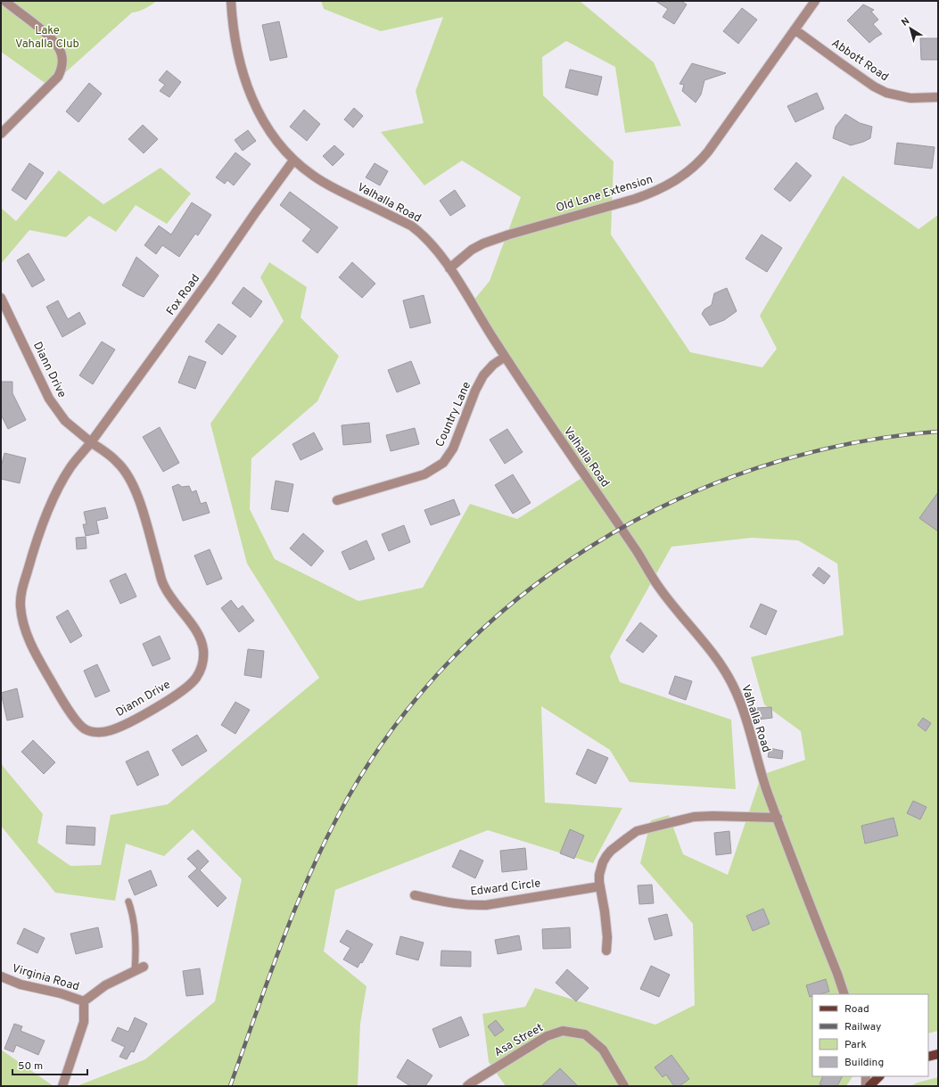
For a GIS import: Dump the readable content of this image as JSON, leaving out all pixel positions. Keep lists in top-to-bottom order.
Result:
{
  "streets": {
    "street": [
      "Abbott Road",
      "Old Lane Extension",
      "Valhalla Road",
      "Fox Road",
      "Diann Drive",
      "Country Lane",
      "Edward Circle",
      "Virginia Road",
      "Asa Street"
    ]
  },
  "crossings": [
    ["Abbott Road", "Old Lane Extension"],
    ["Old Lane Extension", "Valhalla Road"],
    ["Valhalla Road", "Fox Road"],
    ["Valhalla Road", "Country Lane"],
    ["Fox Road", "Diann Drive"]
  ],
  "parks": ["Lake Vahalla Club"],
  "legend": [
    "Road",
    "Railway",
    "Park",
    "Building"
  ],
  "scale_bar": "50 m",
  "north": "top left"
}
